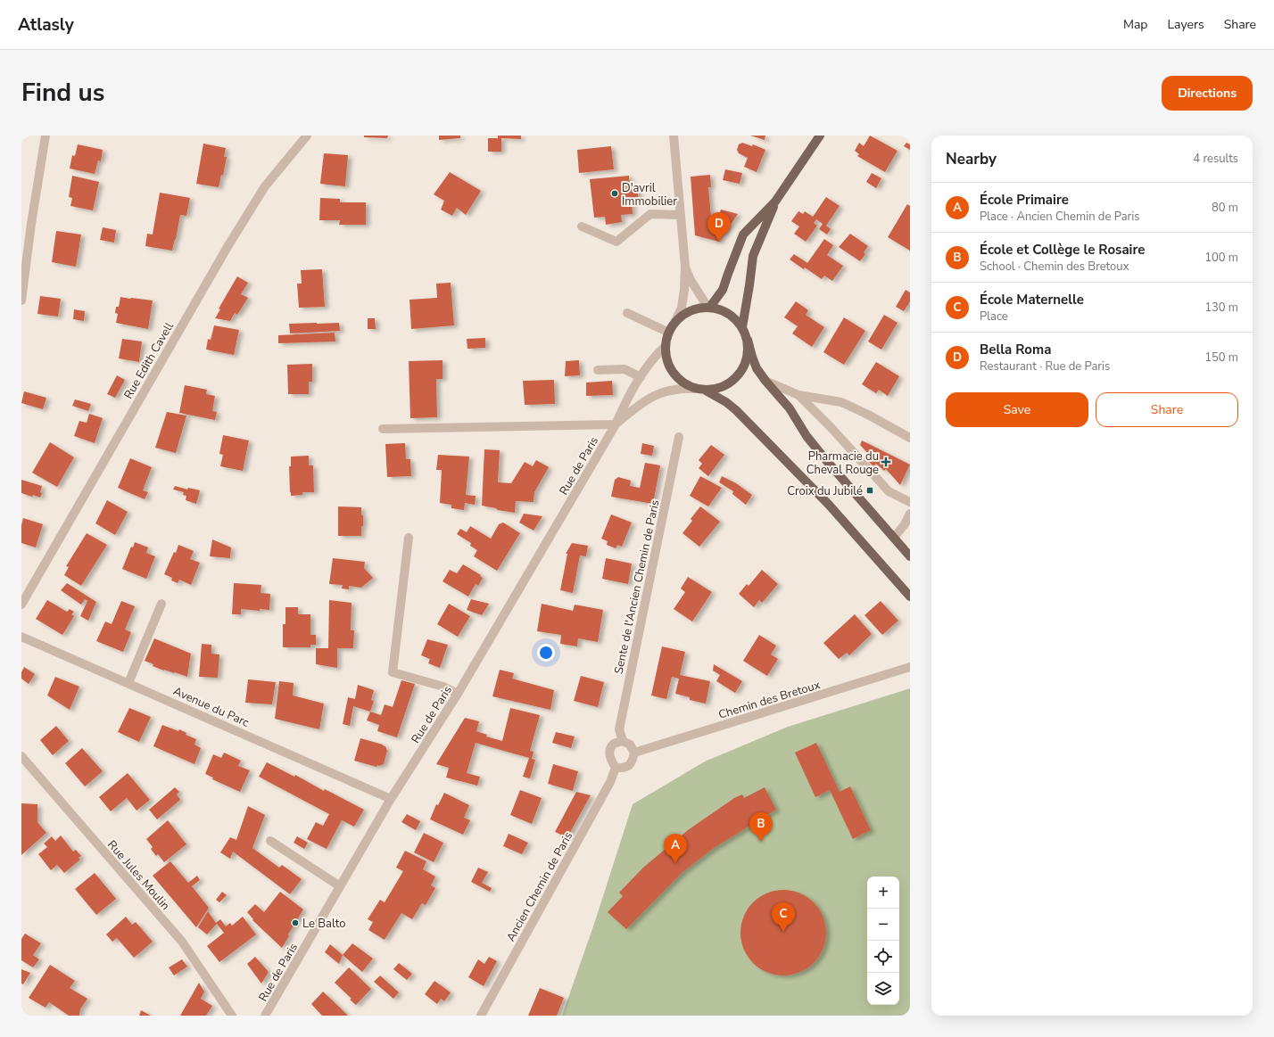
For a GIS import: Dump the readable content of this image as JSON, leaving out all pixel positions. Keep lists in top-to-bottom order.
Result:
{
  "streets": {
    "street": [
      "Rue Edith Cavell",
      "Rue de Paris",
      "Sente de l'Ancien Chemin de Paris",
      "Chemin des Bretoux",
      "Avenue du Parc",
      "Rue Jules Moulin",
      "Ancien Chemin de Paris"
    ]
  },
  "crossings": [
    ["Rue de Paris", "Avenue du Parc"],
    ["Sente de l'Ancien Chemin de Paris", "Chemin des Bretoux"],
    ["Sente de l'Ancien Chemin de Paris", "Ancien Chemin de Paris"],
    ["Chemin des Bretoux", "Ancien Chemin de Paris"]
  ],
  "places": {
    "other": ["D'avril Immobilier", "Le Balto"],
    "health": ["Pharmacie du Cheval Rouge"],
    "transit": ["Croix du Jubilé"]
  },
  "page": {
    "header": "Atlasly",
    "nav": ["Map", "Layers", "Share"],
    "title": "Find us",
    "buttons": [
      "Directions",
      ["Save", "Share"]
    ],
    "heading": ["Nearby", "4 results"],
    "list": [
      {
        "mark": "A",
        "name": "École Primaire",
        "note": "Place · Ancien Chemin de Paris",
        "value": "80 m"
      },
      {
        "mark": "B",
        "name": "École et Collège le Rosaire",
        "note": "School · Chemin des Bretoux",
        "value": "100 m"
      },
      {
        "mark": "C",
        "name": "École Maternelle",
        "note": "Place",
        "value": "130 m"
      },
      {
        "mark": "D",
        "name": "Bella Roma",
        "note": "Restaurant · Rue de Paris",
        "value": "150 m"
      }
    ],
    "pins": [
      "D",
      "B",
      "A",
      "C"
    ],
    "map_buttons": ["+", "−"]
  }
}
